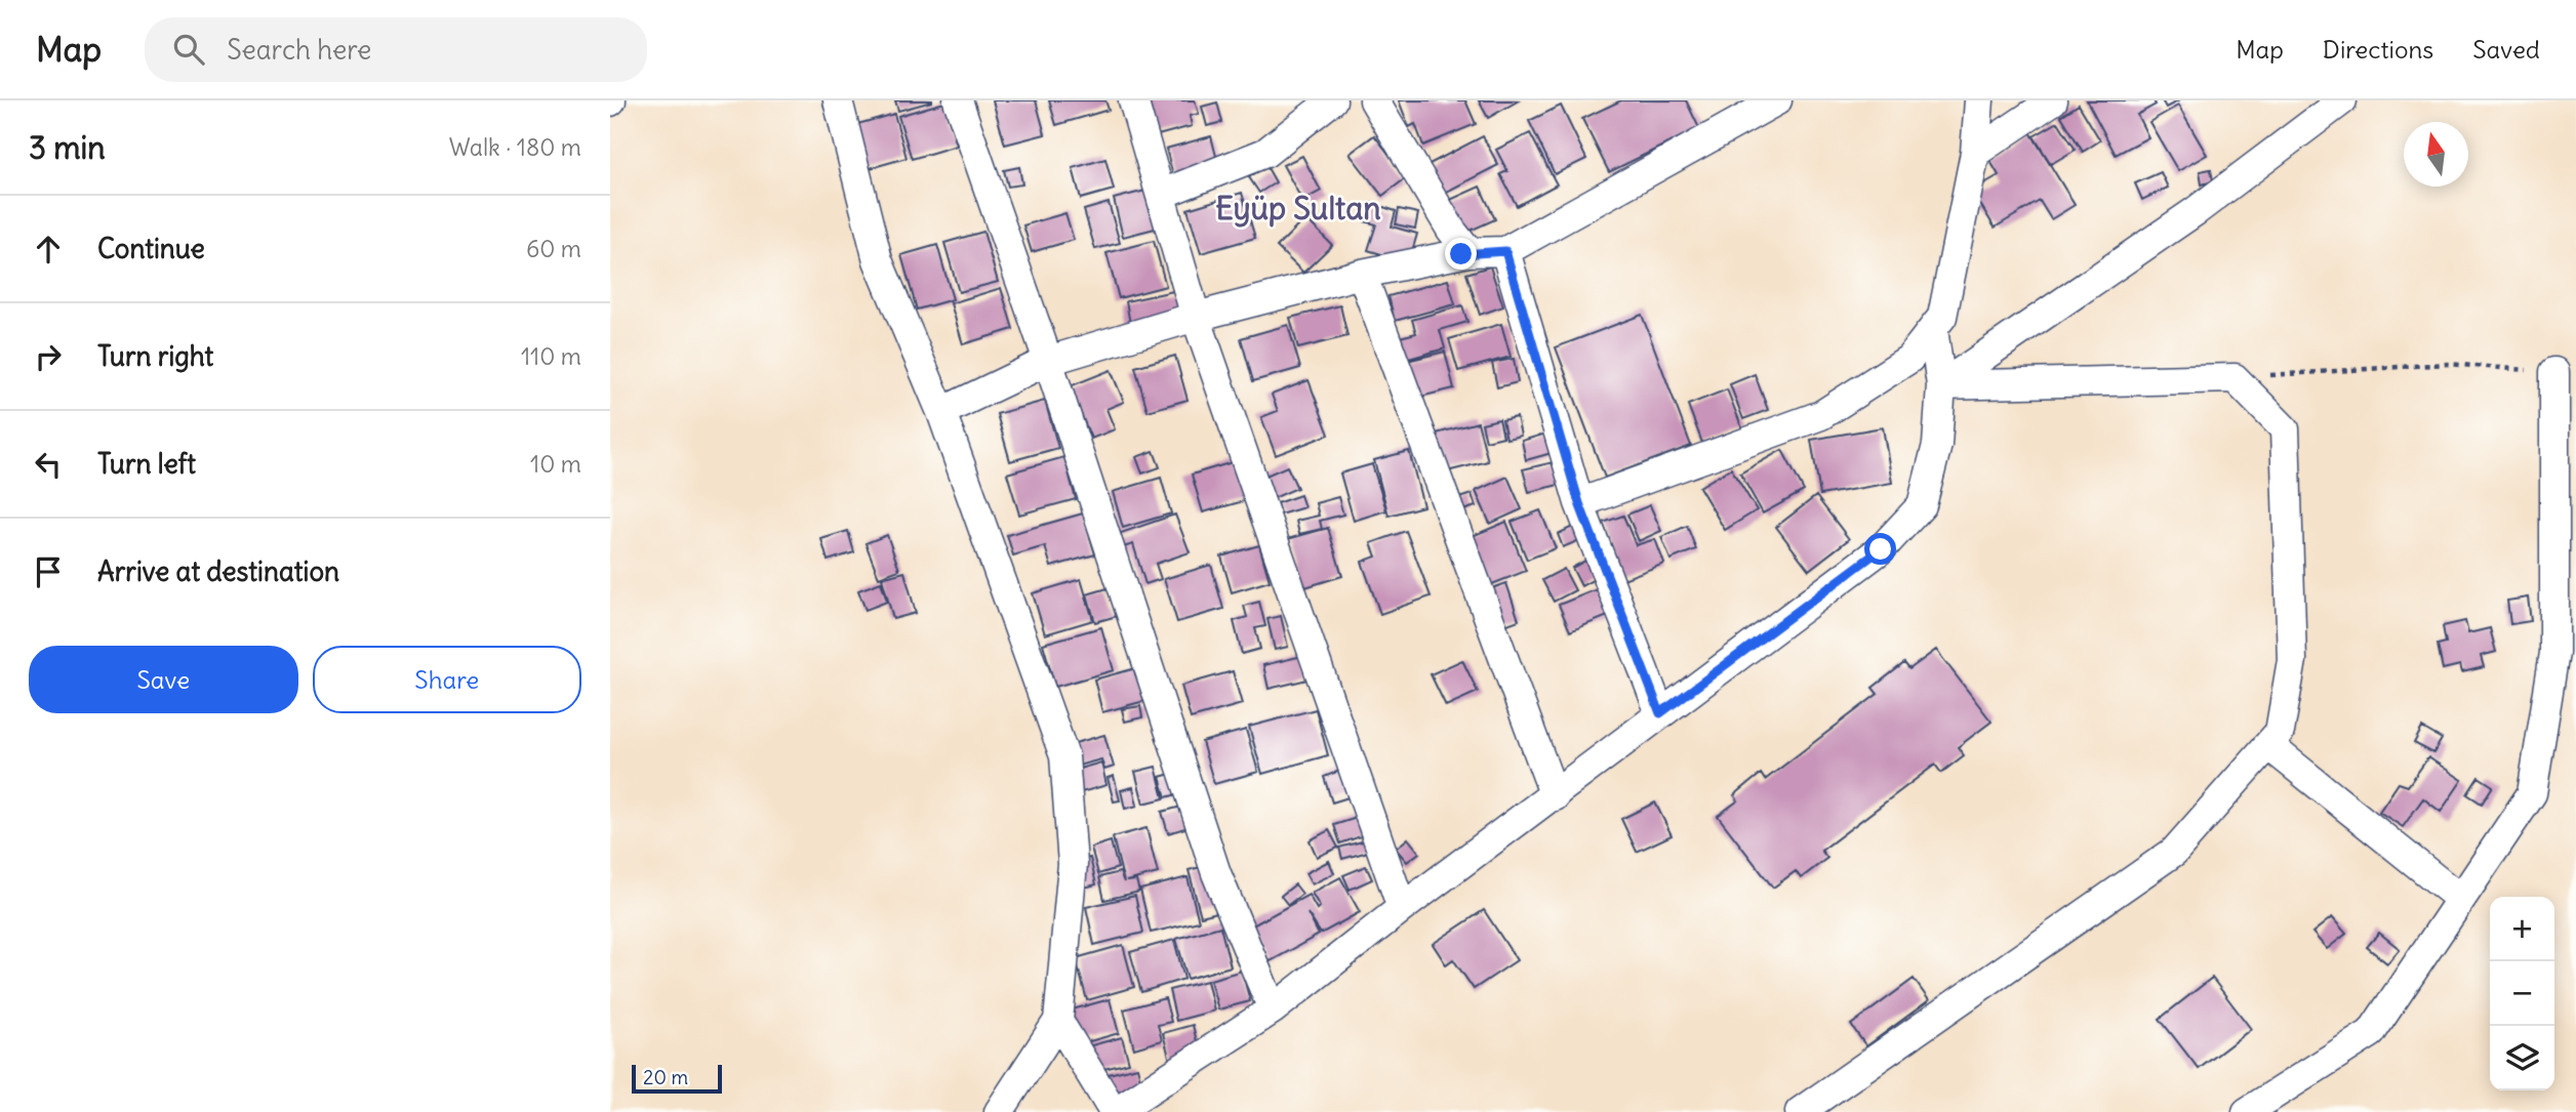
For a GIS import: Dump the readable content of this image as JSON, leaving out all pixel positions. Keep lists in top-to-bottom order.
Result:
{
  "districts": ["Eyüp Sultan"],
  "scale_bar": "20 m",
  "north": "top",
  "page": {
    "header": "Map",
    "search": "Search here",
    "nav": ["Map", "Directions", "Saved"],
    "heading": ["3 min", "Walk · 180 m"],
    "list": [
      ["Continue", "60 m"],
      ["Turn right", "110 m"],
      ["Turn left", "10 m"],
      "Arrive at destination"
    ],
    "buttons": ["Save", "Share"],
    "map_buttons": ["+", "−"],
    "scale": "20 m"
  }
}
